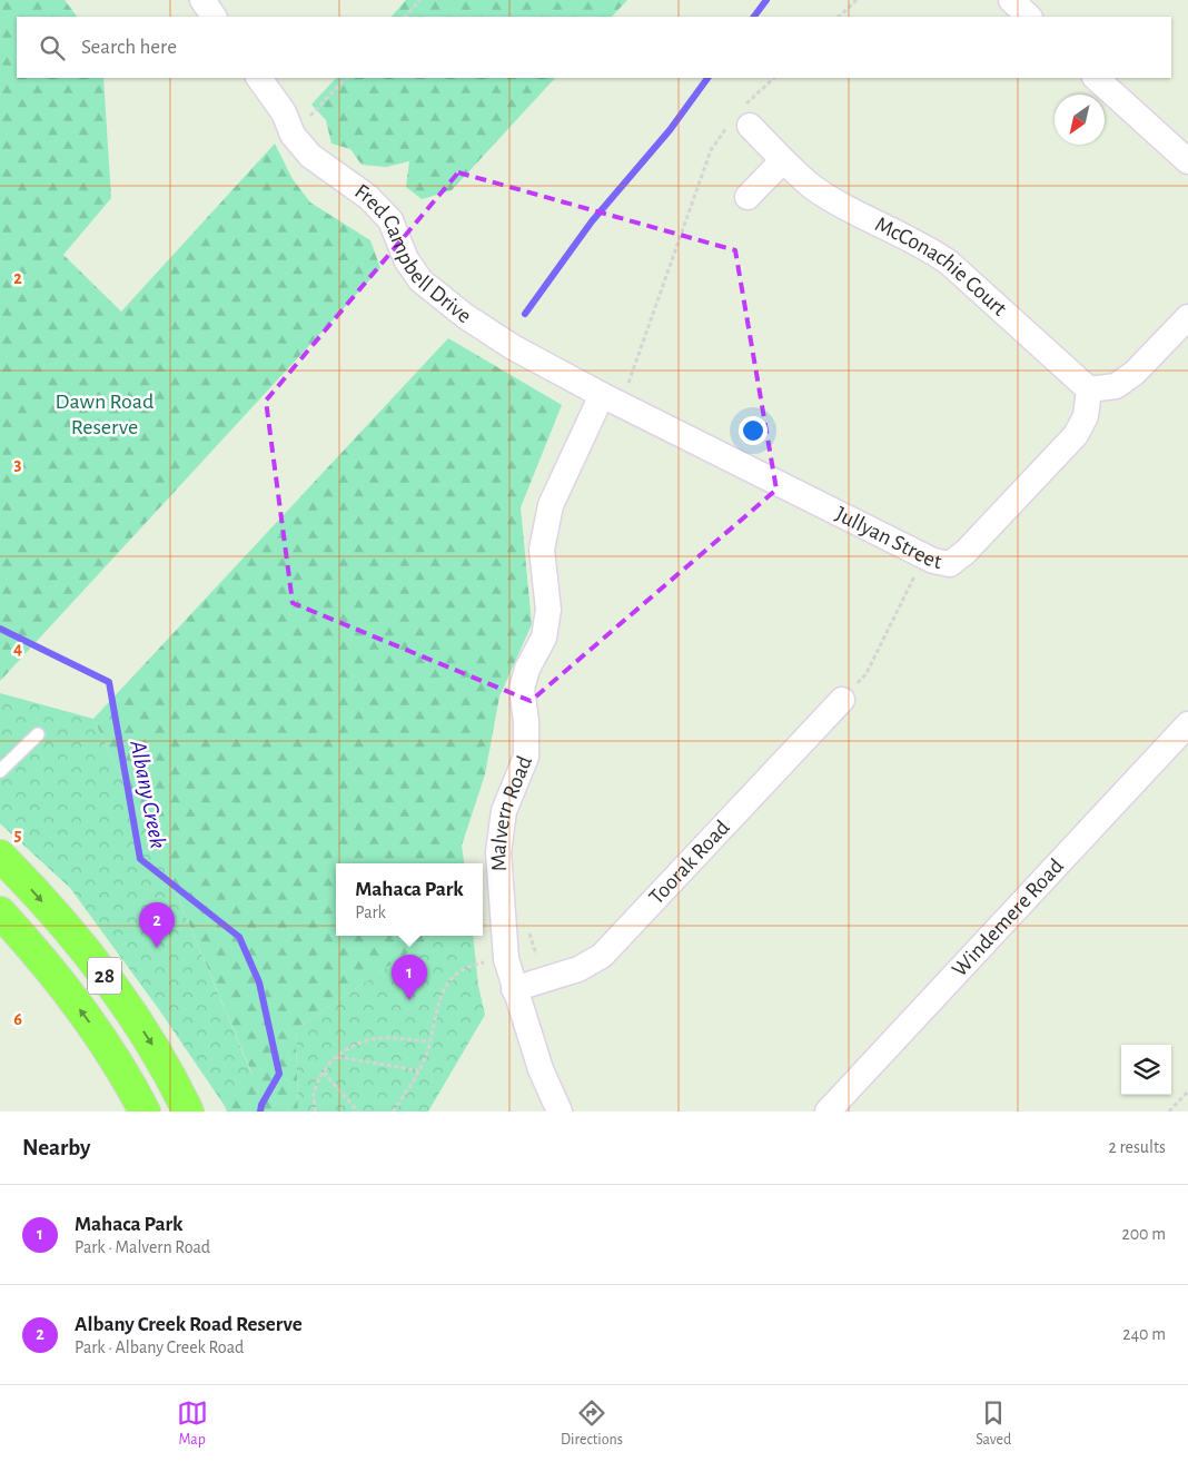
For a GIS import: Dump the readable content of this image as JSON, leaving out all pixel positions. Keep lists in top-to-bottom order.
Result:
{
  "streets": {
    "main road": ["28"],
    "street": [
      "Fred Campbell Drive",
      "McConachie Court",
      "Jullyan Street",
      "Malvern Road",
      "Toorak Road",
      "Windemere Road"
    ]
  },
  "crossings": [
    ["Fred Campbell Drive", "Jullyan Street"],
    ["Fred Campbell Drive", "Malvern Road"],
    ["McConachie Court", "Jullyan Street"],
    ["Jullyan Street", "Malvern Road"],
    ["Malvern Road", "Toorak Road"]
  ],
  "water": ["Albany Creek"],
  "parks": ["Dawn Road Reserve"],
  "north": "bottom left",
  "page": {
    "search": "Search here",
    "popup": ["Mahaca Park", "Park"],
    "pins": ["2", "1"],
    "heading": ["Nearby", "2 results"],
    "list": [
      {
        "mark": "1",
        "name": "Mahaca Park",
        "note": "Park · Malvern Road",
        "value": "200 m"
      },
      {
        "mark": "2",
        "name": "Albany Creek Road Reserve",
        "note": "Park · Albany Creek Road",
        "value": "240 m"
      }
    ],
    "nav": ["Map", "Directions", "Saved"]
  },
  "grid": {
    "rows": [
      "2",
      "3",
      "4",
      "5",
      "6"
    ]
  }
}
